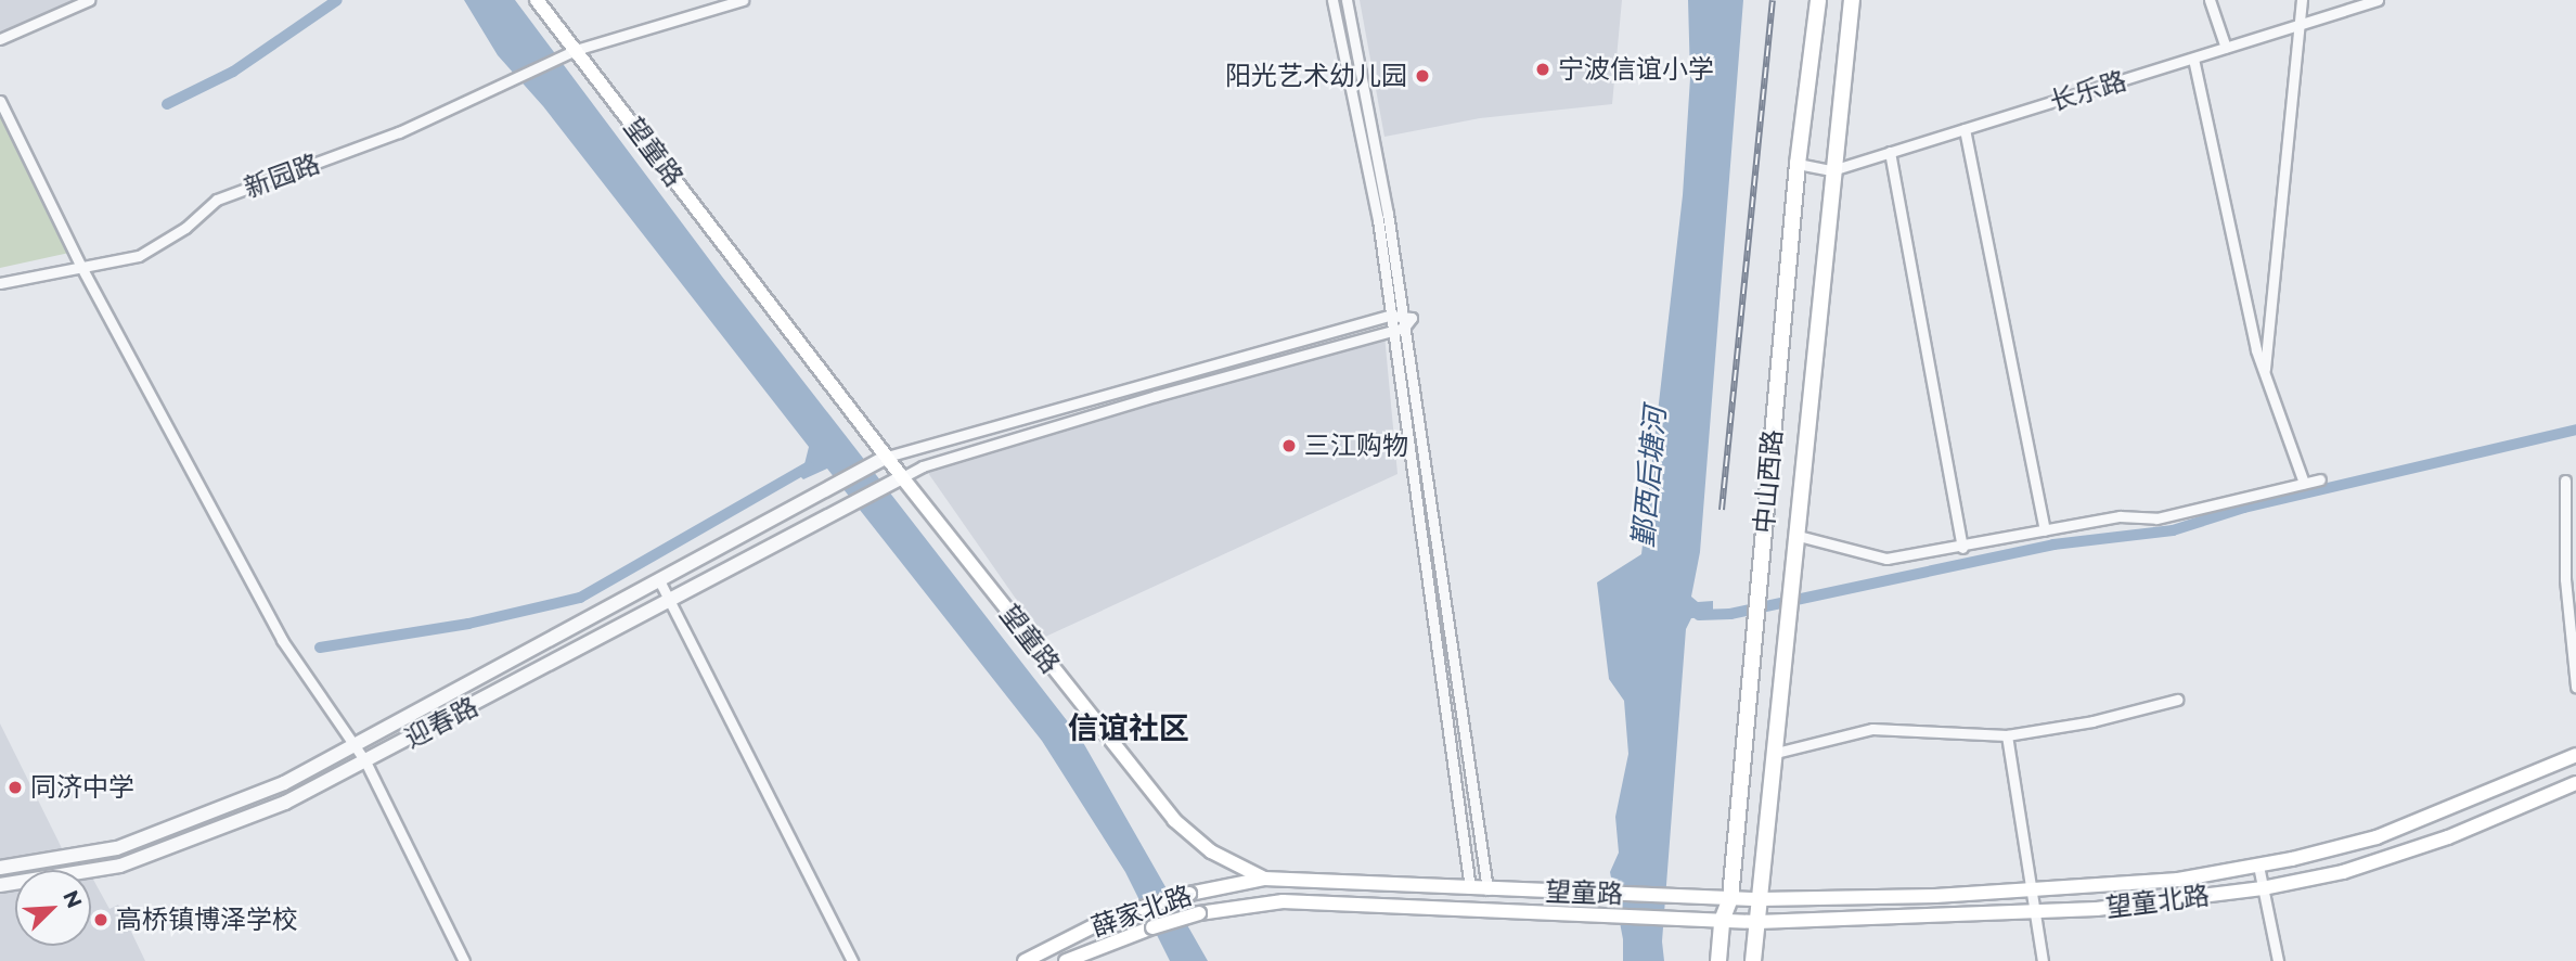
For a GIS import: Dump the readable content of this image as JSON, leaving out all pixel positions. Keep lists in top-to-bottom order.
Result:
{
  "streets": {
    "main road": [
      "望童路",
      "中山西路",
      "望童北路",
      "薛家北路"
    ],
    "street": ["长乐路", "新园路", "迎春路"]
  },
  "crossings": [
    ["长乐路", "中山西路"],
    ["望童路", "新园路"],
    ["望童路", "中山西路"],
    ["望童路", "迎春路"],
    ["望童路", "望童北路"],
    ["望童路", "薛家北路"],
    ["中山西路", "望童北路"]
  ],
  "districts": ["信谊社区"],
  "water": ["鄞西后塘河"],
  "places": [
    "宁波信谊小学",
    "阳光艺术幼儿园",
    "三江购物",
    "同济中学",
    "高桥镇博泽学校"
  ],
  "north": "top right"
}
